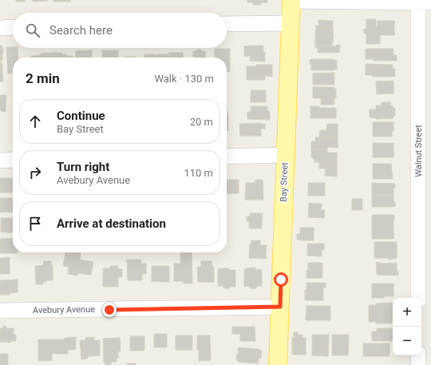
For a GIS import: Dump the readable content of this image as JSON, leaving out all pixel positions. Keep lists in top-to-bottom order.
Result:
{
  "streets": {
    "main road": ["Bay Street"],
    "street": ["Walnut Street", "Avebury Avenue"]
  },
  "crossings": [
    ["Bay Street", "Avebury Avenue"]
  ],
  "page": {
    "search": "Search here",
    "heading": ["2 min", "Walk · 130 m"],
    "list": [
      ["Continue", "Bay Street", "20 m"],
      ["Turn right", "Avebury Avenue", "110 m"],
      "Arrive at destination"
    ],
    "map_buttons": ["+", "−"]
  }
}
